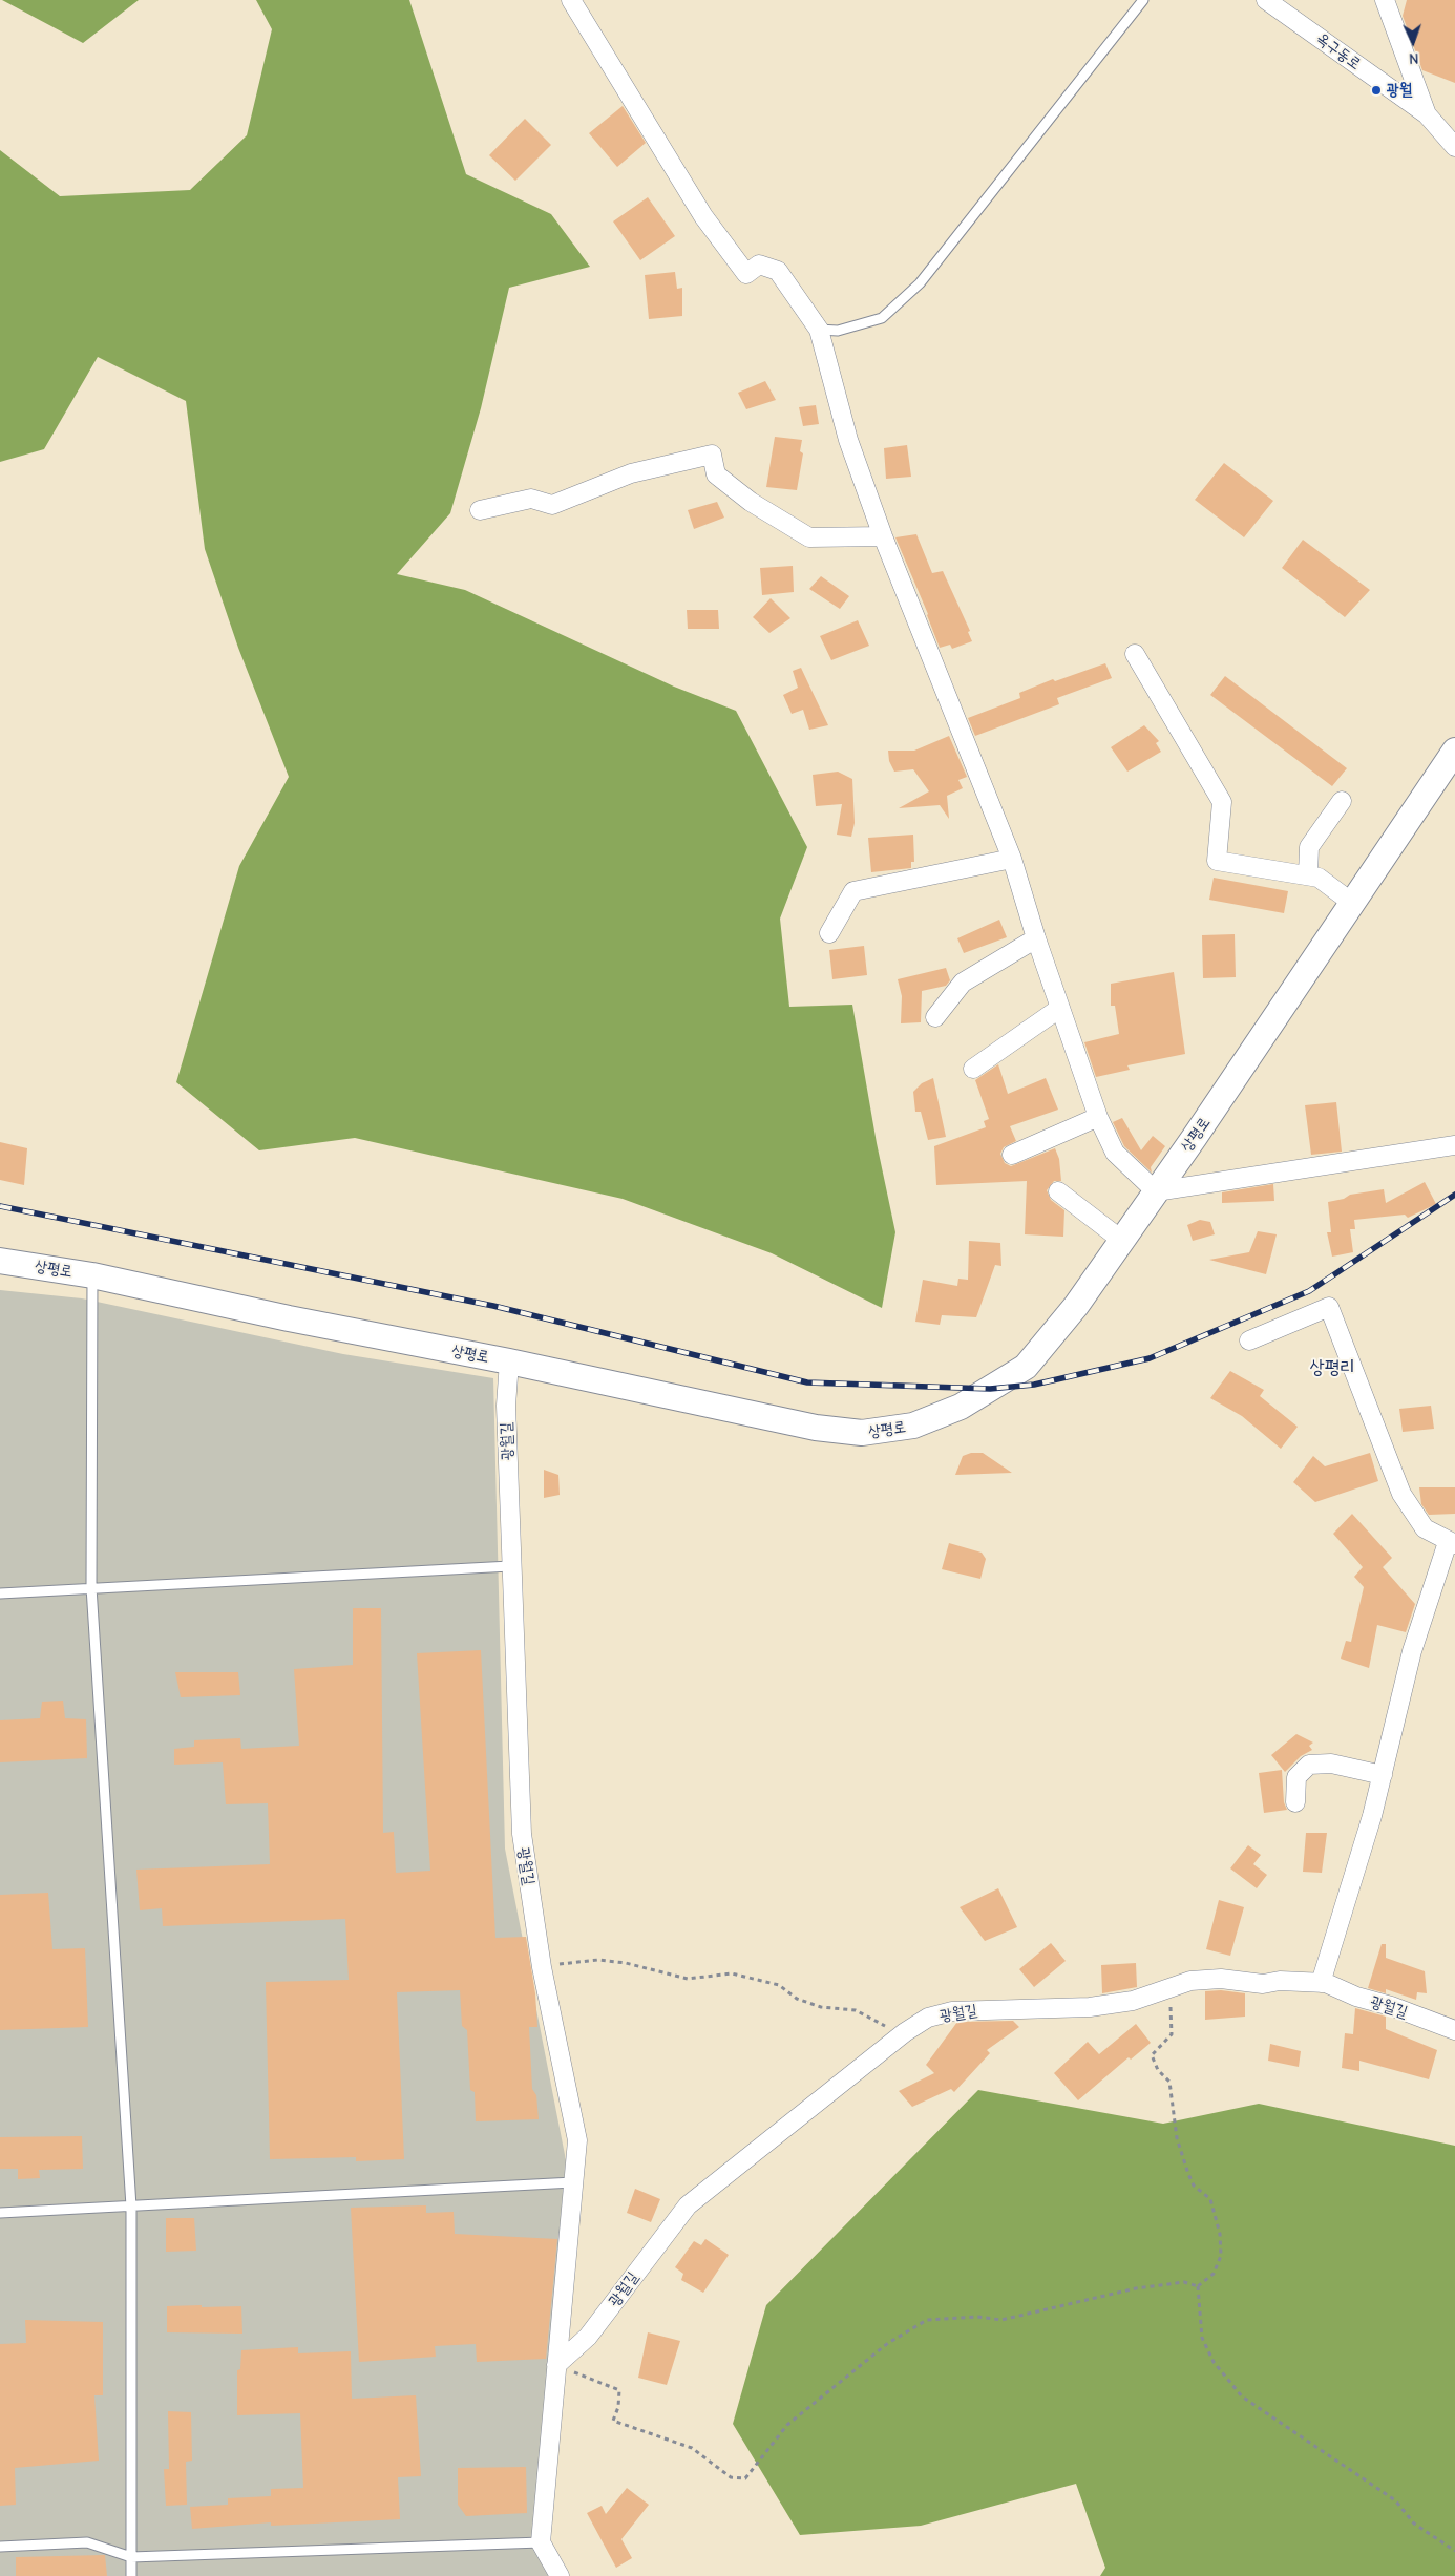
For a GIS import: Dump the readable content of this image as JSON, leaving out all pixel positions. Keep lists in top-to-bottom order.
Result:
{
  "streets": {
    "main road": ["상평로"],
    "street": ["옥구동로", "광월길"]
  },
  "crossings": [
    ["상평로", "광월길"]
  ],
  "districts": ["상평리"],
  "places": ["광월"],
  "north": "bottom"
}
